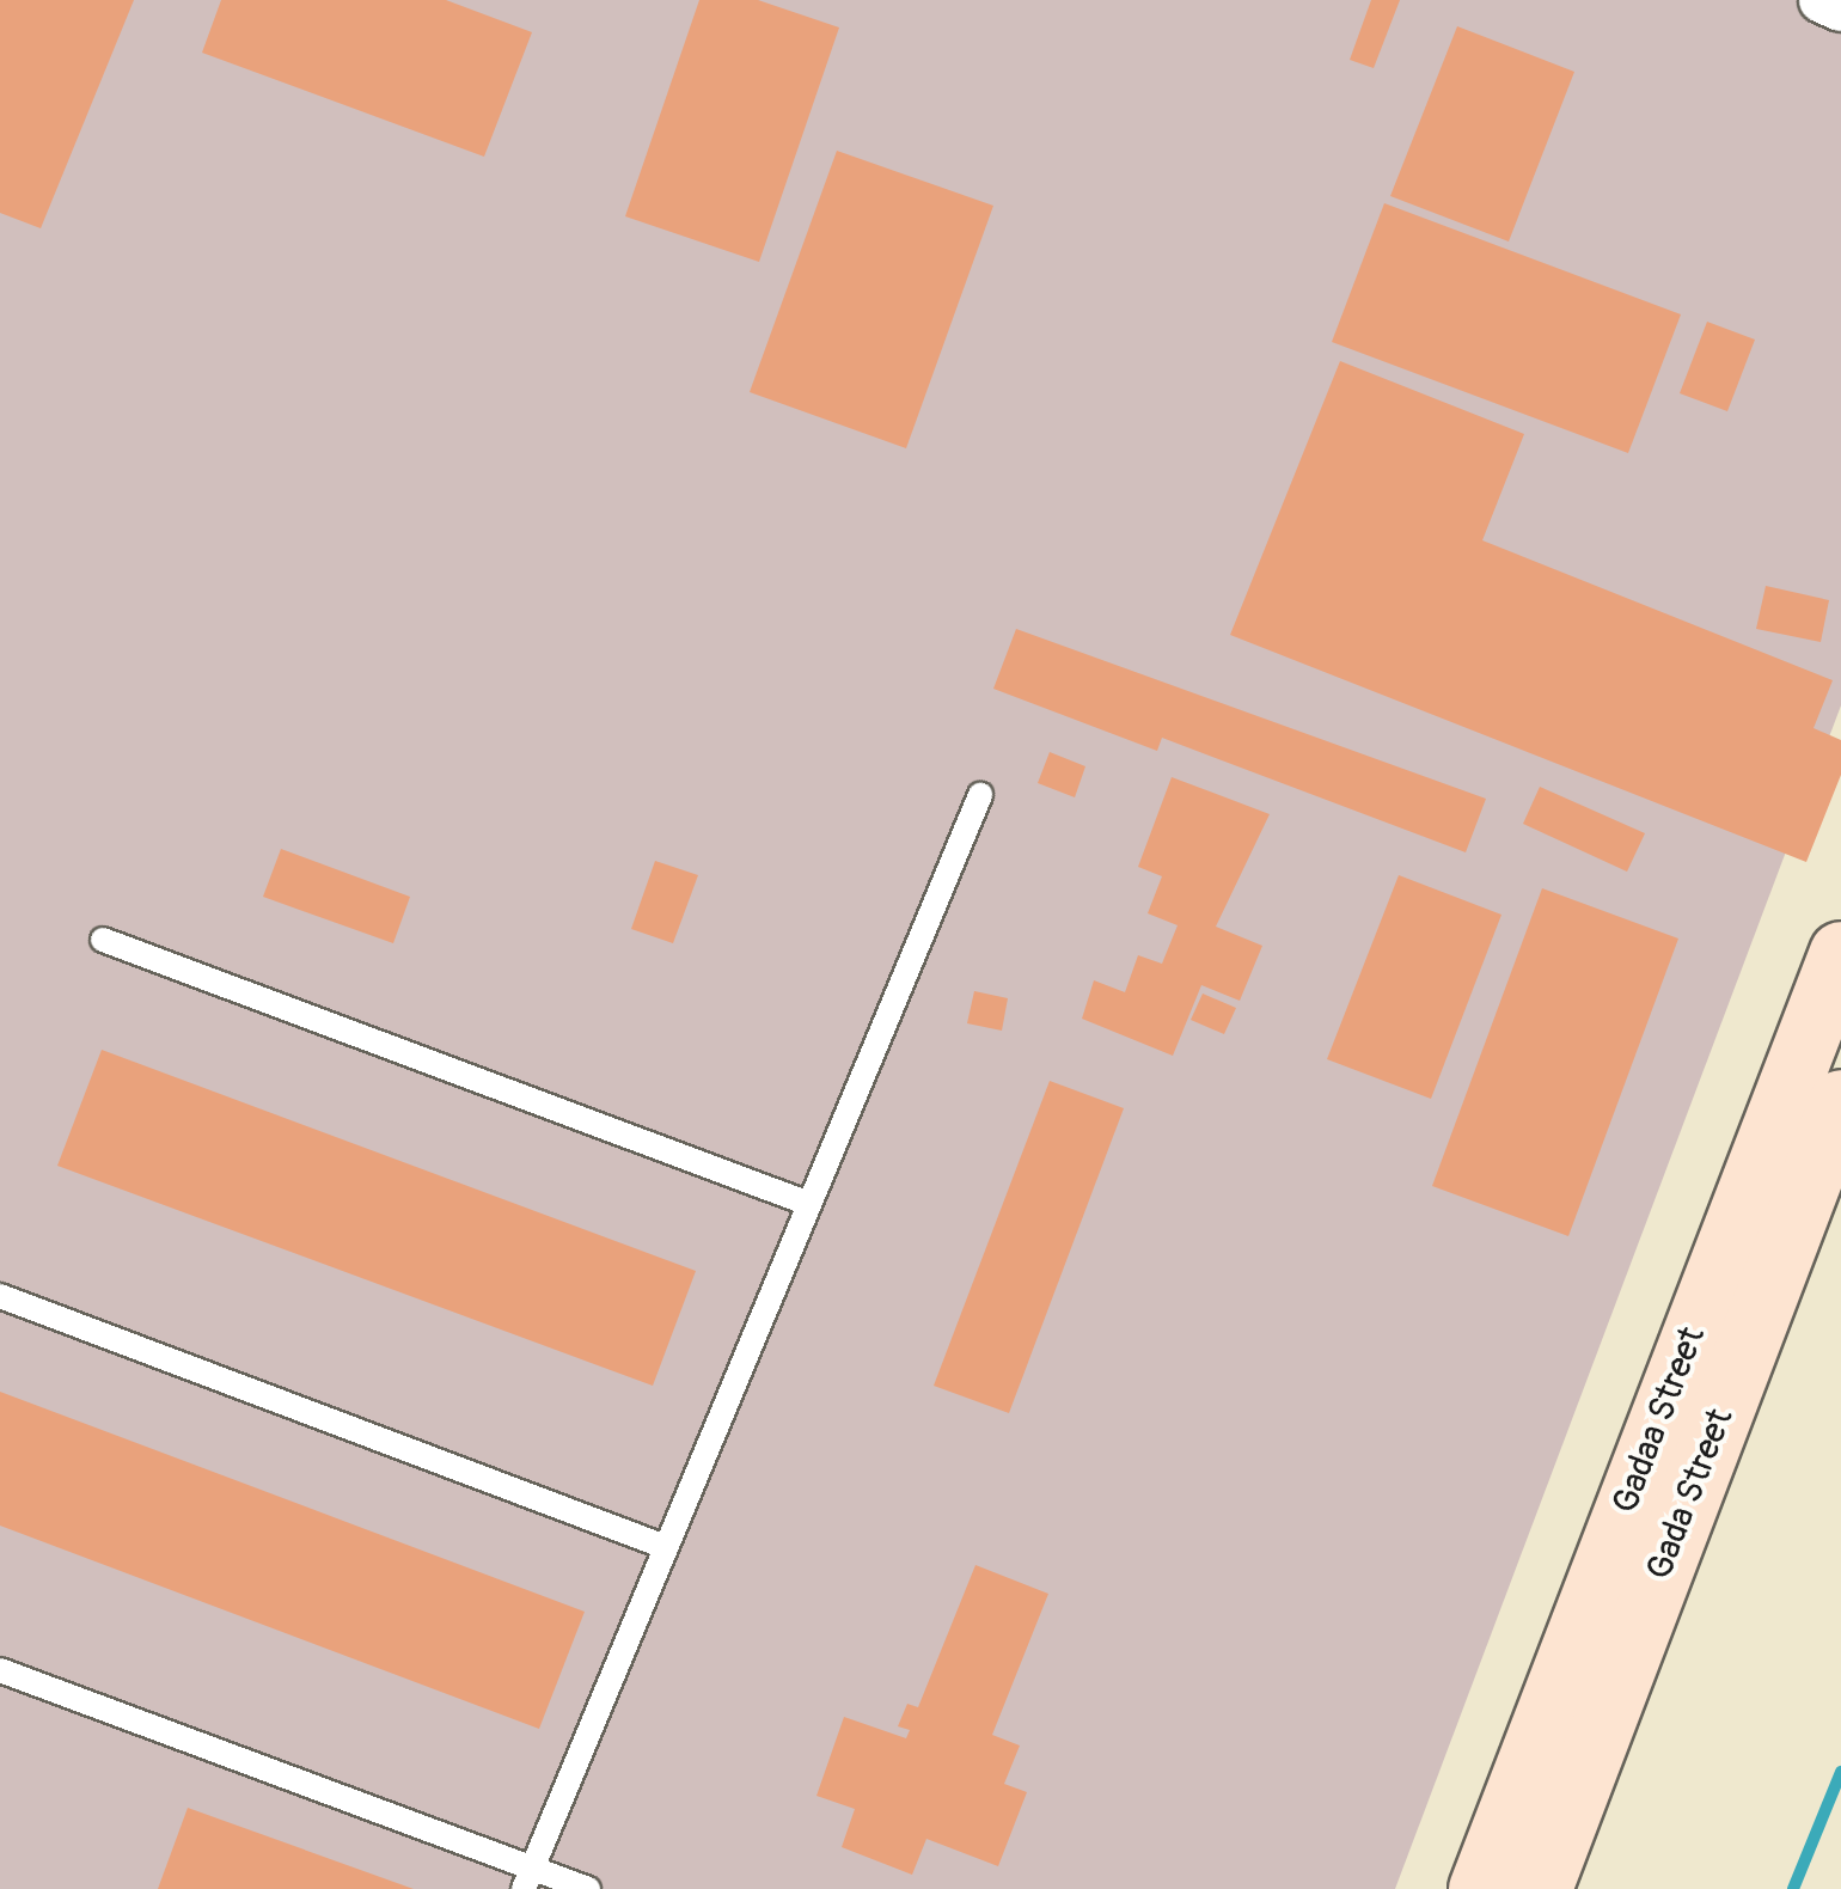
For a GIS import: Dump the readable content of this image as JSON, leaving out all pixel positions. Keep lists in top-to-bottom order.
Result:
{
  "streets": {
    "main road": ["Gadaa Street", "Gada Street"]
  }
}
